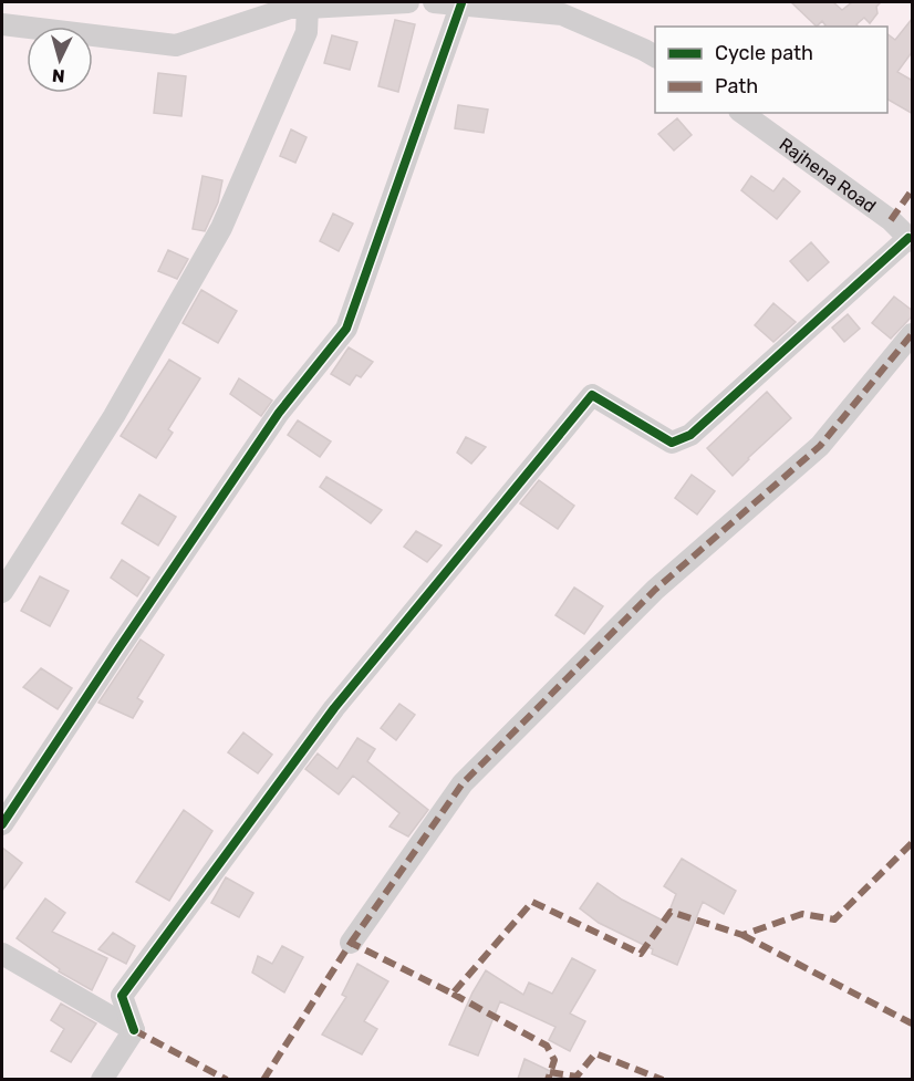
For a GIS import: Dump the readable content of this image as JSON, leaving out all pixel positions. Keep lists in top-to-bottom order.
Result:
{
  "streets": {
    "street": ["Rajhena Road"]
  },
  "legend": ["Cycle path", "Path"],
  "north": "bottom"
}
